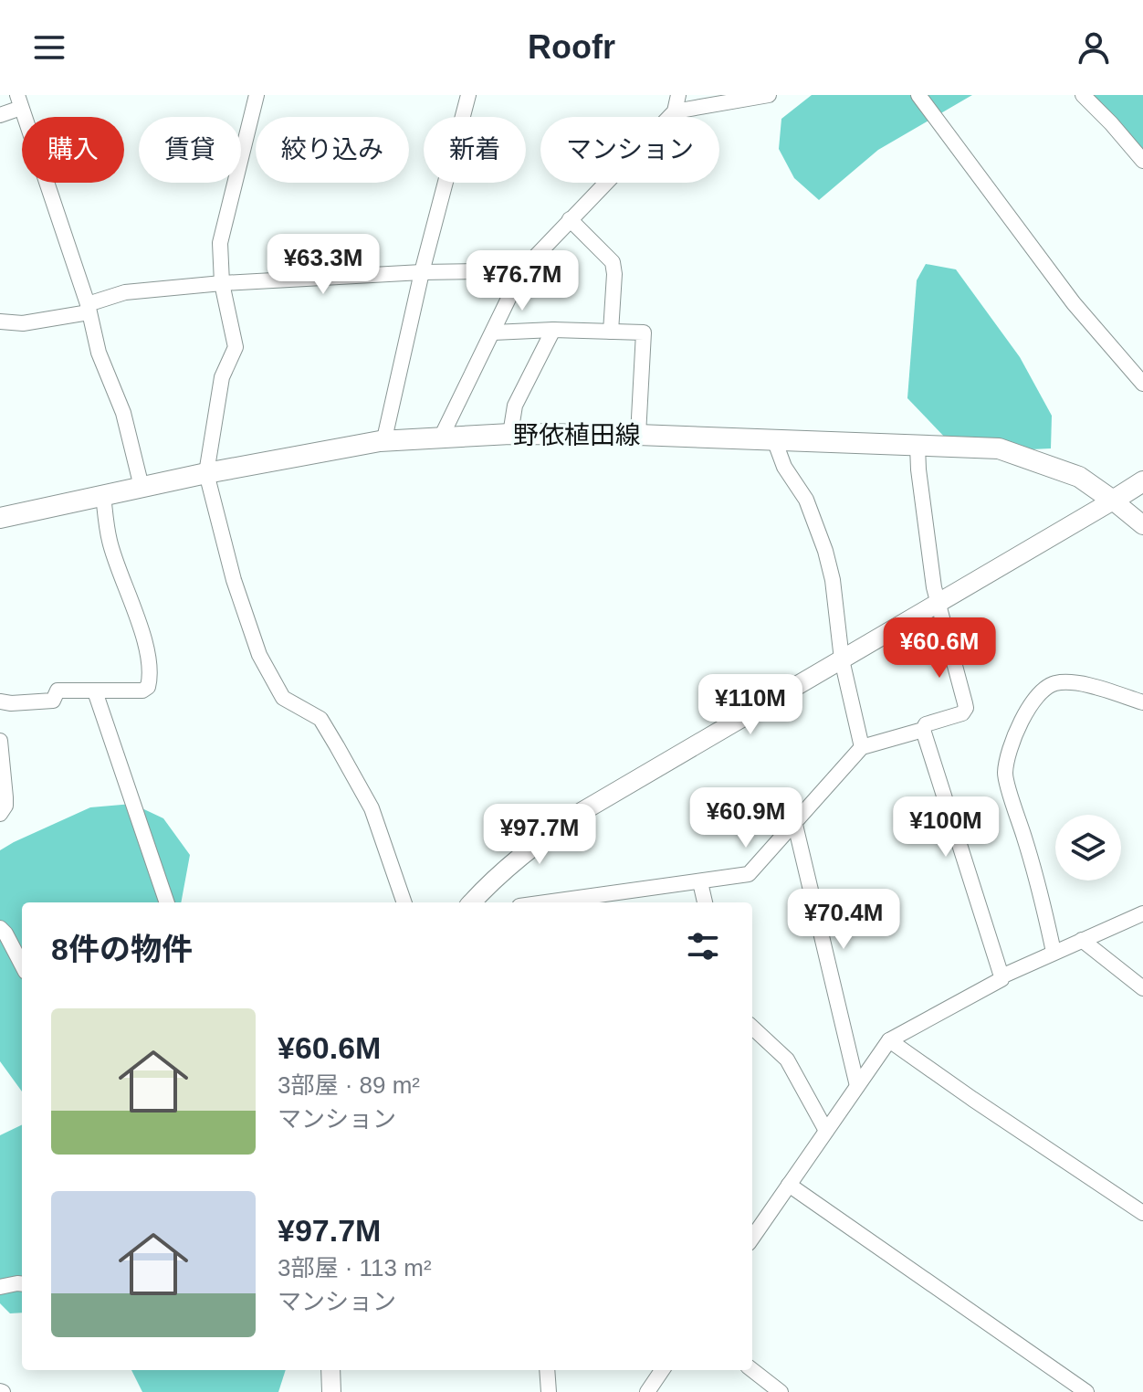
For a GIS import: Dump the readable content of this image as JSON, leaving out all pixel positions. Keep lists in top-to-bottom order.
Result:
{
  "streets": {
    "main road": ["野依植田線"]
  },
  "page": {
    "header": "Roofr",
    "chip": [
      "購入",
      "賃貸",
      "絞り込み",
      "新着",
      "マンション"
    ],
    "price": [
      "¥63.3M",
      "¥76.7M",
      "¥60.6M",
      "¥110M",
      "¥60.9M",
      "¥100M",
      "¥97.7M",
      "¥70.4M"
    ],
    "heading": "8件の物件",
    "list": [
      {
        "name": "¥60.6M",
        "note": "3部屋 · 89 m² · マンション"
      },
      {
        "name": "¥97.7M",
        "note": "3部屋 · 113 m² · マンション"
      }
    ]
  }
}
